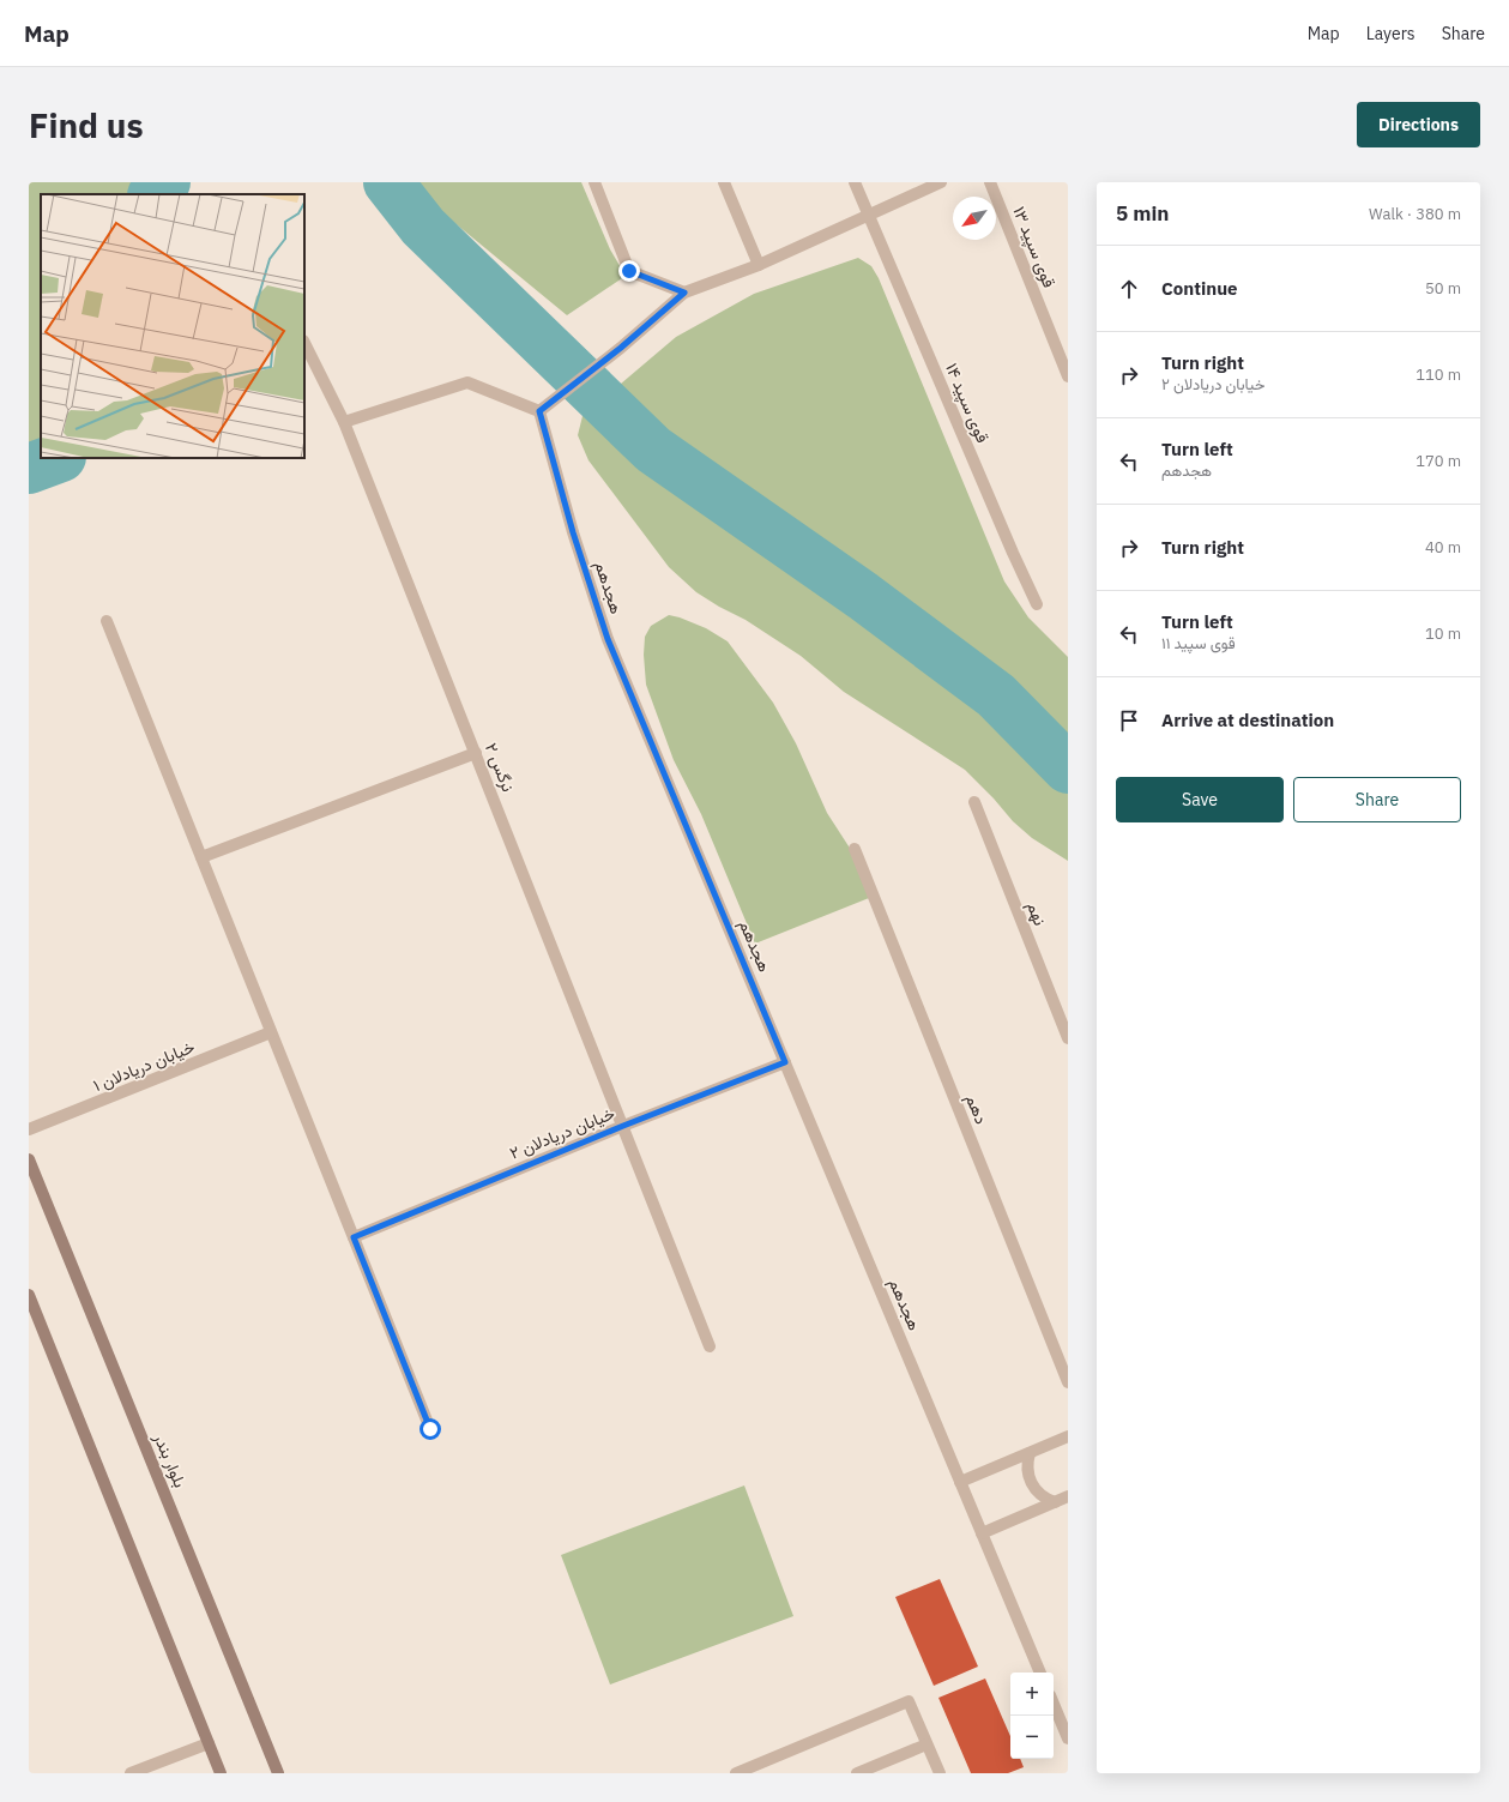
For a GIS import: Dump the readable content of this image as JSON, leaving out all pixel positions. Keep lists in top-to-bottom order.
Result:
{
  "streets": {
    "main road": ["بلوار بندر"],
    "street": [
      "قوی سپید ۱۳",
      "قوی سپید ۱۴",
      "هجدهم",
      "نرگس ۲",
      "نهم",
      "خیابان دریادلان ۱",
      "دهم",
      "خیابان دریادلان ۲"
    ]
  },
  "crossings": [
    ["هجدهم", "خیابان دریادلان ۲"],
    ["نرگس ۲", "خیابان دریادلان ۲"]
  ],
  "north": "bottom left",
  "page": {
    "header": "Map",
    "nav": ["Map", "Layers", "Share"],
    "buttons": [
      "Directions",
      ["Save", "Share"]
    ],
    "title": "Find us",
    "heading": ["5 min", "Walk · 380 m"],
    "list": [
      ["Continue", "50 m"],
      ["Turn right", "خیابان دریادلان ۲", "110 m"],
      ["Turn left", "هجدهم", "170 m"],
      ["Turn right", "40 m"],
      ["Turn left", "قوی سپید ۱۱", "10 m"],
      "Arrive at destination"
    ],
    "map_buttons": ["+", "−"]
  }
}
